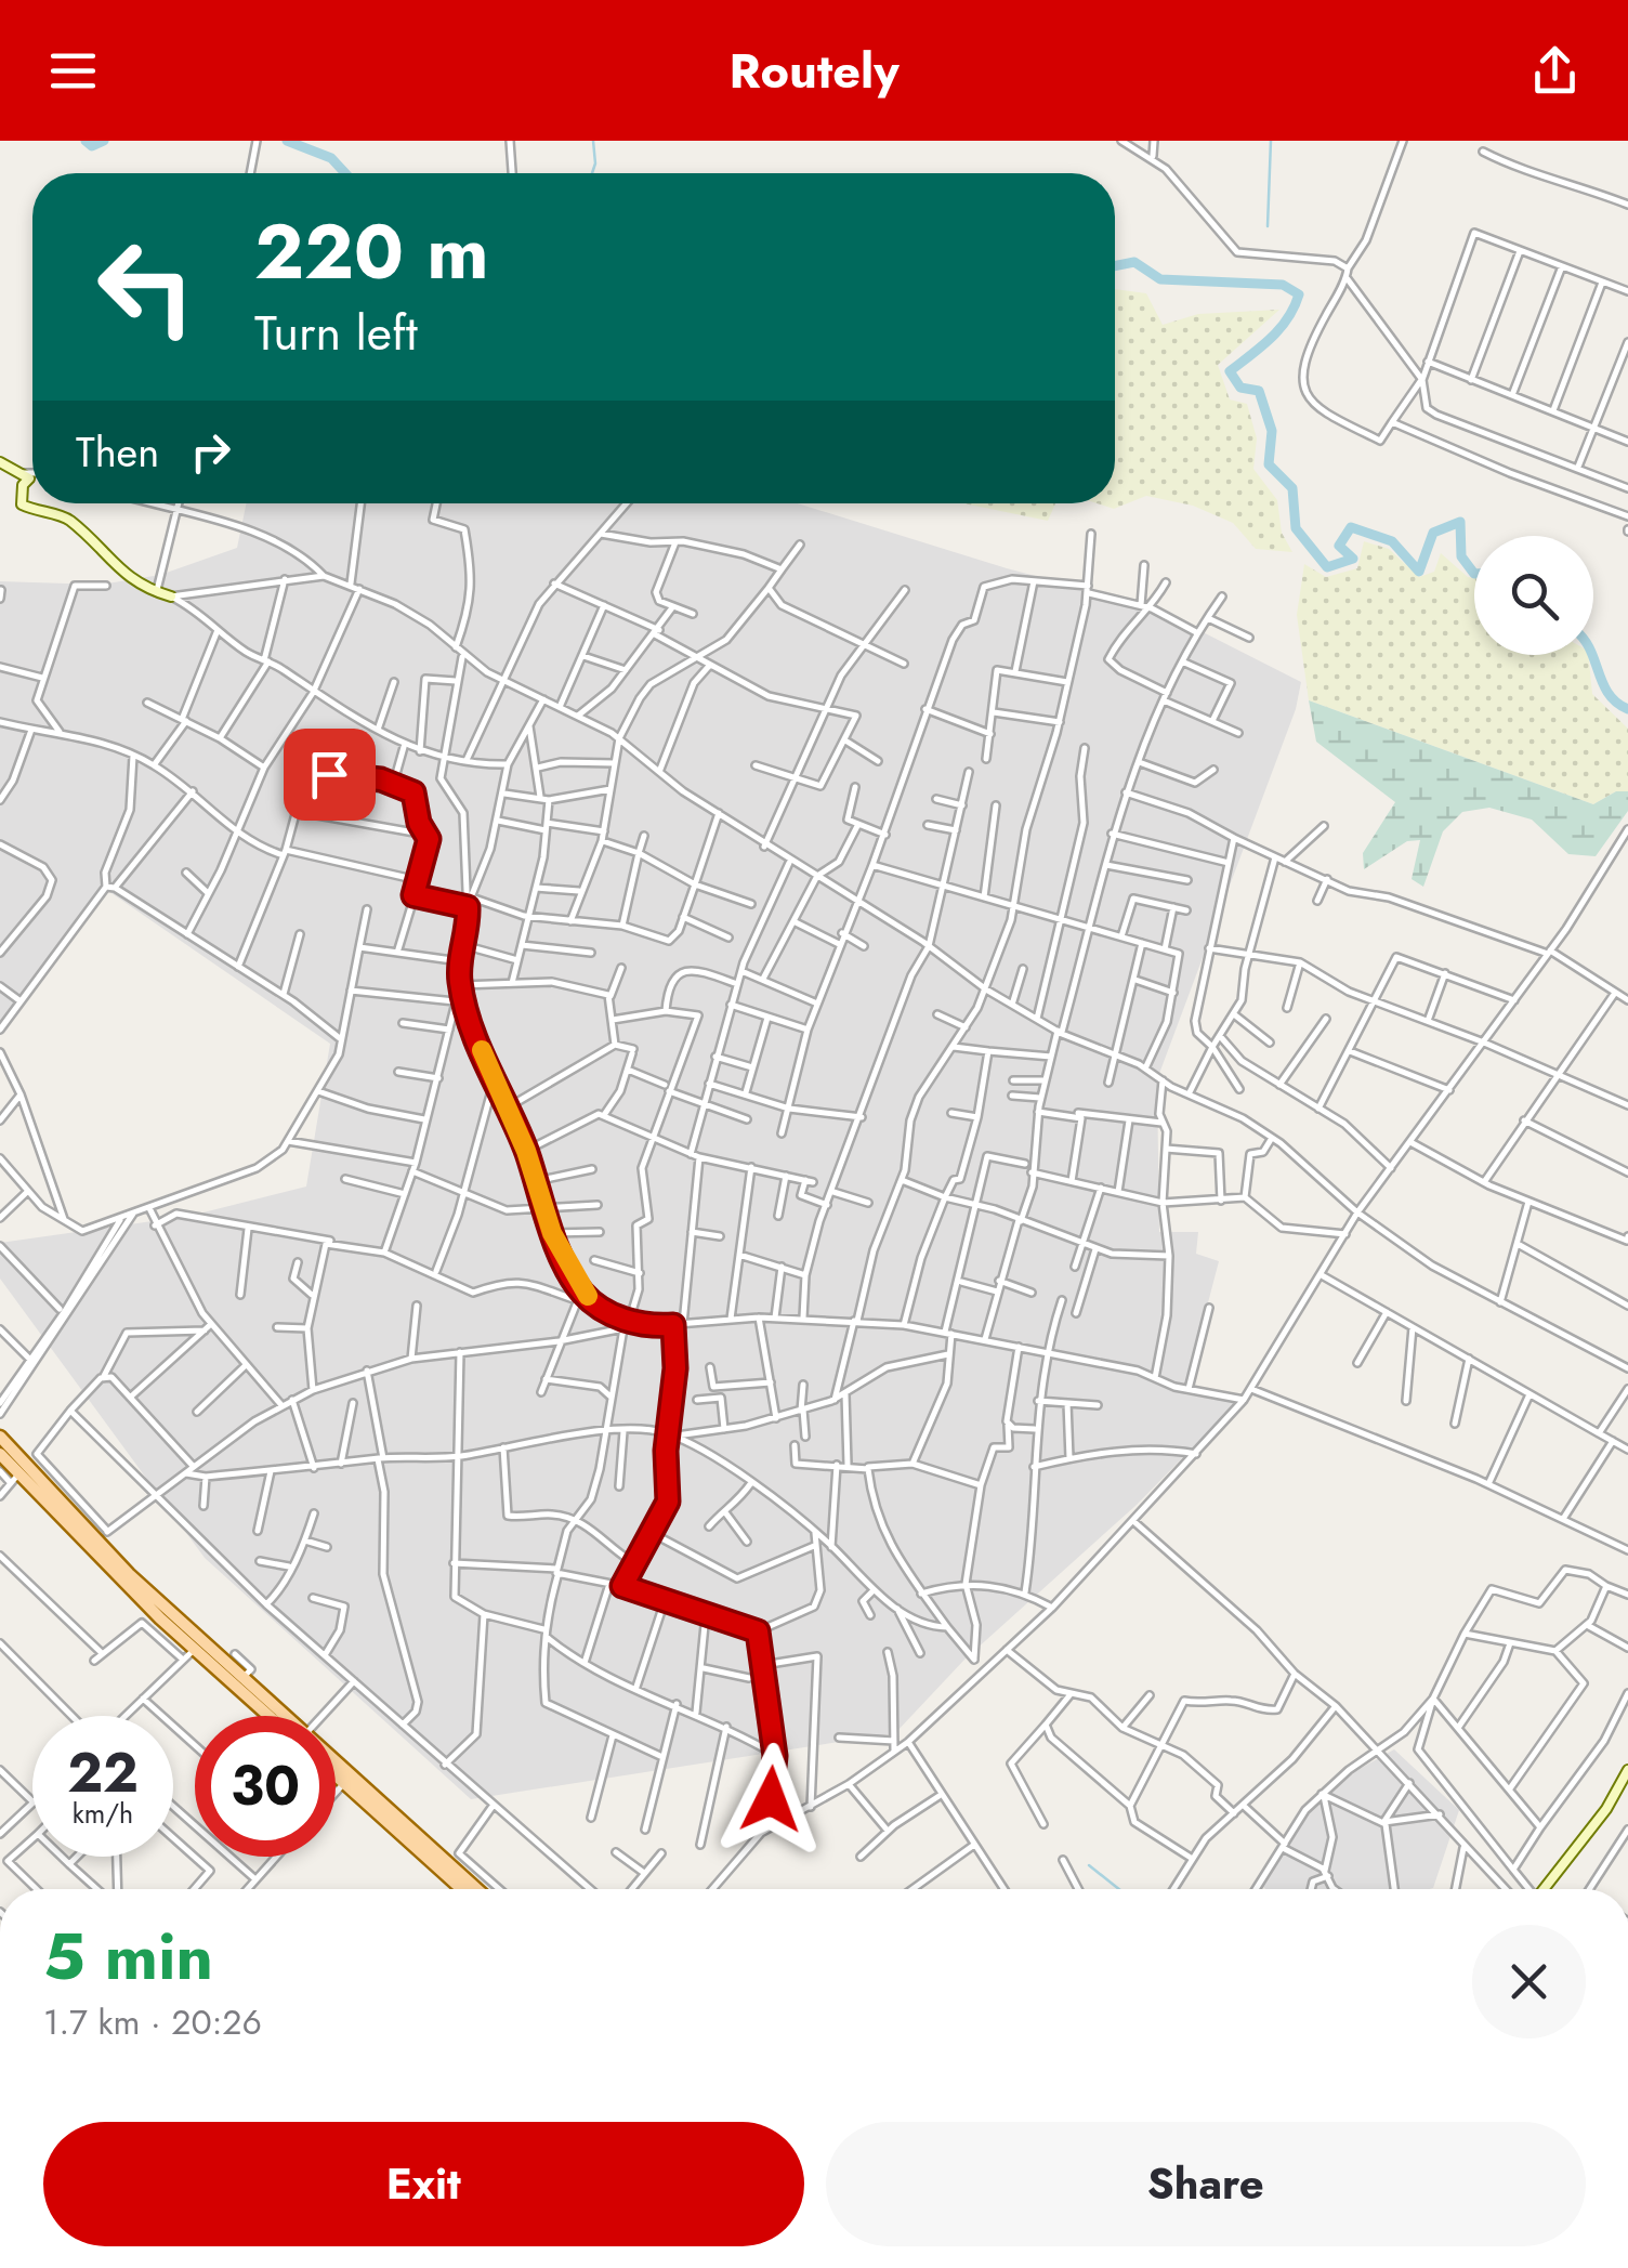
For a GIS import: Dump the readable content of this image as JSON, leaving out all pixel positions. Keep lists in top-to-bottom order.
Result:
{
  "page": {
    "header": "Routely",
    "turn": ["220 m", "Turn left"],
    "then": "Then",
    "speed": "22 km/h",
    "limit": "30",
    "heading": ["5 min", "1.7 km · 20:26"],
    "buttons": ["Exit", "Share"]
  }
}
